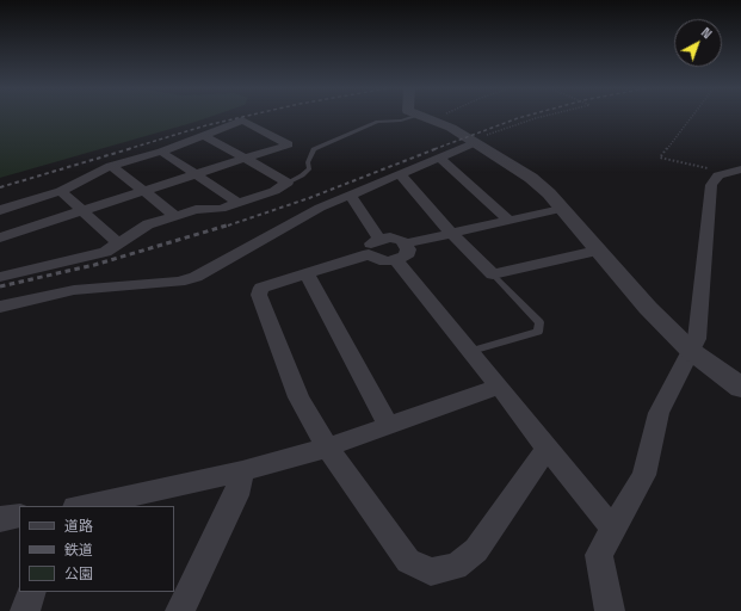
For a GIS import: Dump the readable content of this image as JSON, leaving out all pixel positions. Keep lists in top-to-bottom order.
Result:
{
  "legend": ["道路", "鉄道", "公園"],
  "north": "top right"
}
